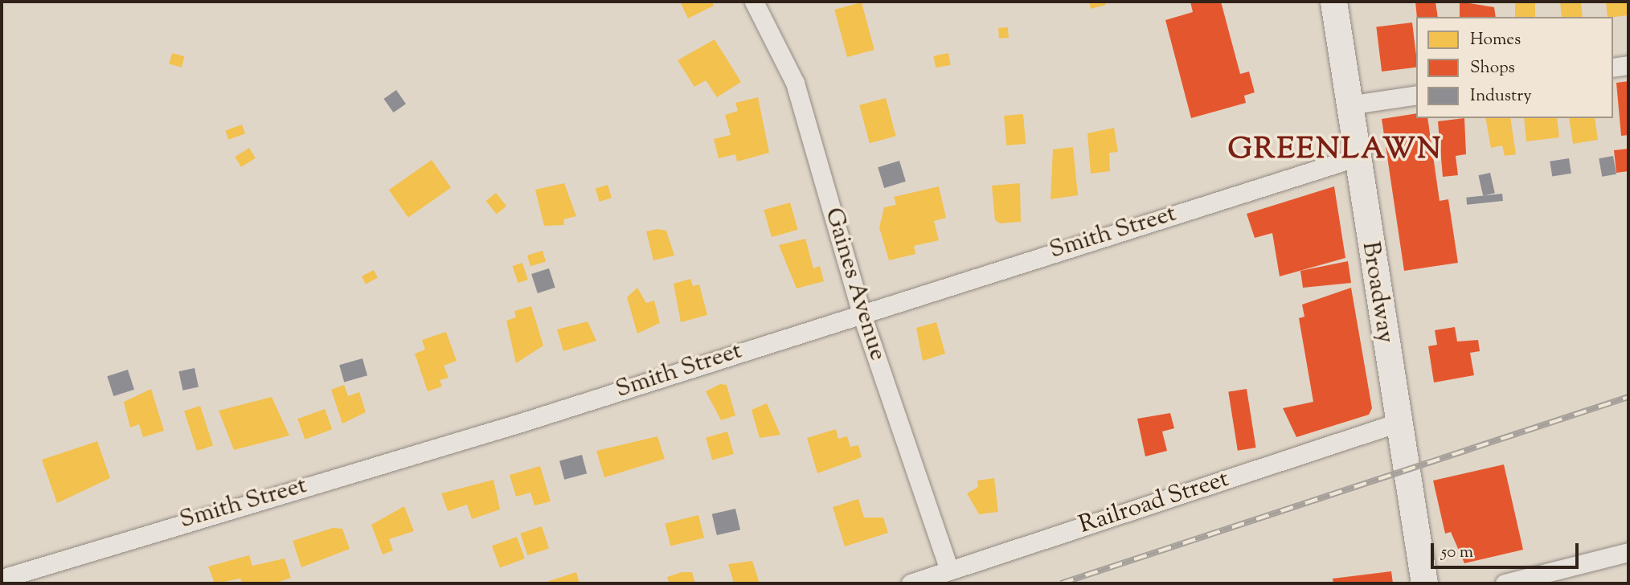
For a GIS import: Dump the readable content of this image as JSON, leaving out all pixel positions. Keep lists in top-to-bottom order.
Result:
{
  "streets": {
    "main road": ["Broadway"],
    "street": ["Smith Street", "Gaines Avenue", "Railroad Street"]
  },
  "crossings": [
    ["Smith Street", "Gaines Avenue"],
    ["Smith Street", "Broadway"],
    ["Gaines Avenue", "Railroad Street"],
    ["Broadway", "Railroad Street"]
  ],
  "districts": ["GREENLAWN"],
  "legend": ["Homes", "Shops", "Industry"],
  "scale_bar": "50 m"
}
